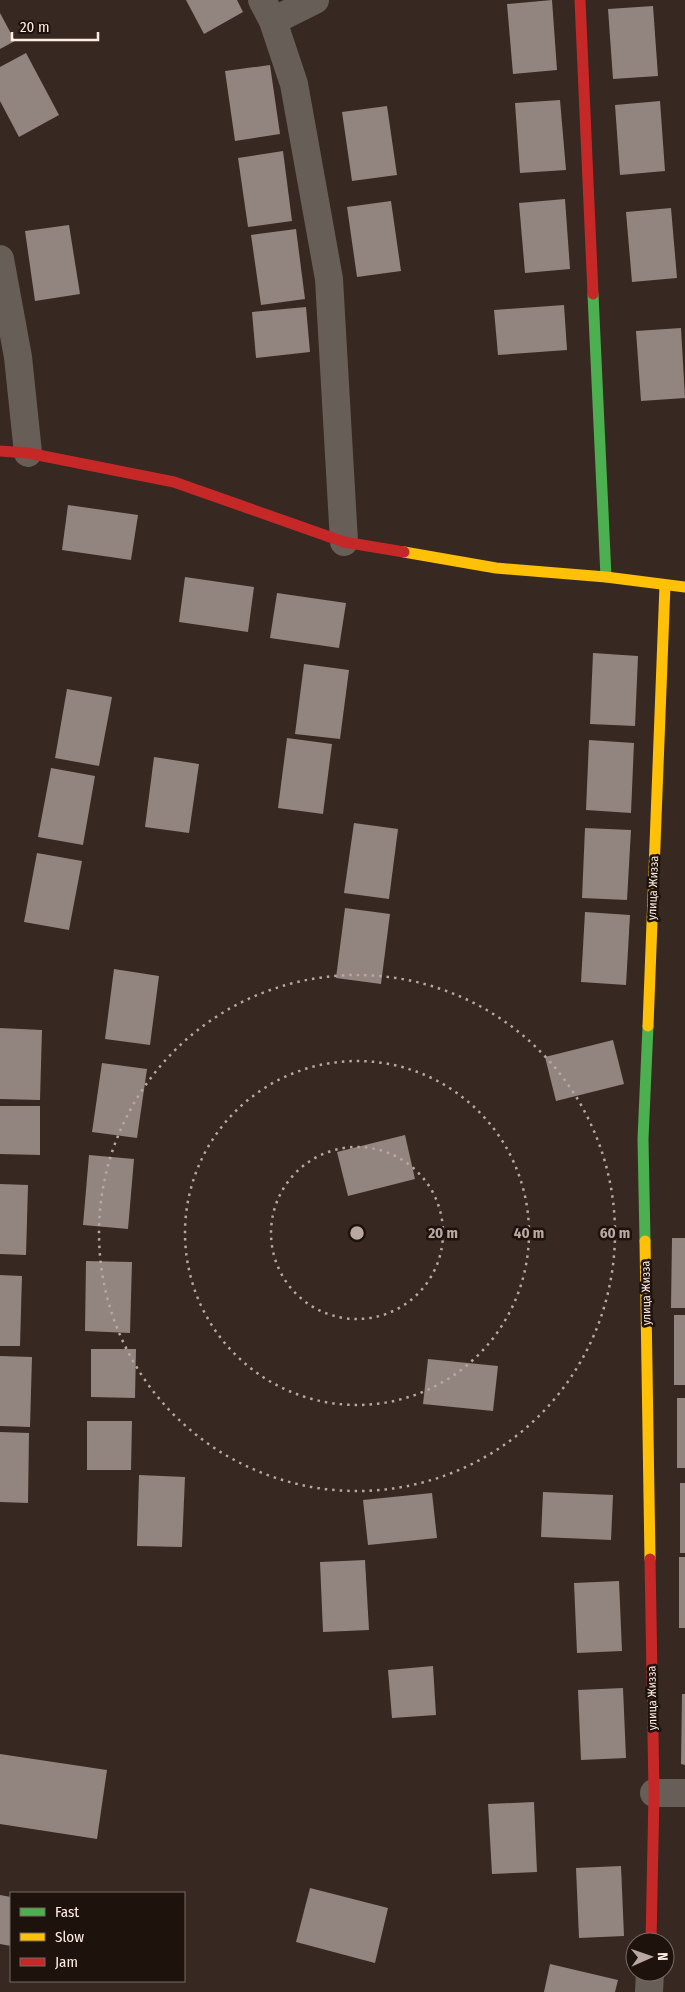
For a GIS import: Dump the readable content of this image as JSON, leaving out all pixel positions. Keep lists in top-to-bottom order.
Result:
{
  "streets": {
    "street": ["улица Жизза"]
  },
  "legend": ["Fast", "Slow", "Jam"],
  "scale_bar": "20 m",
  "north": "right",
  "rings": ["20 m", "40 m", "60 m"]
}
